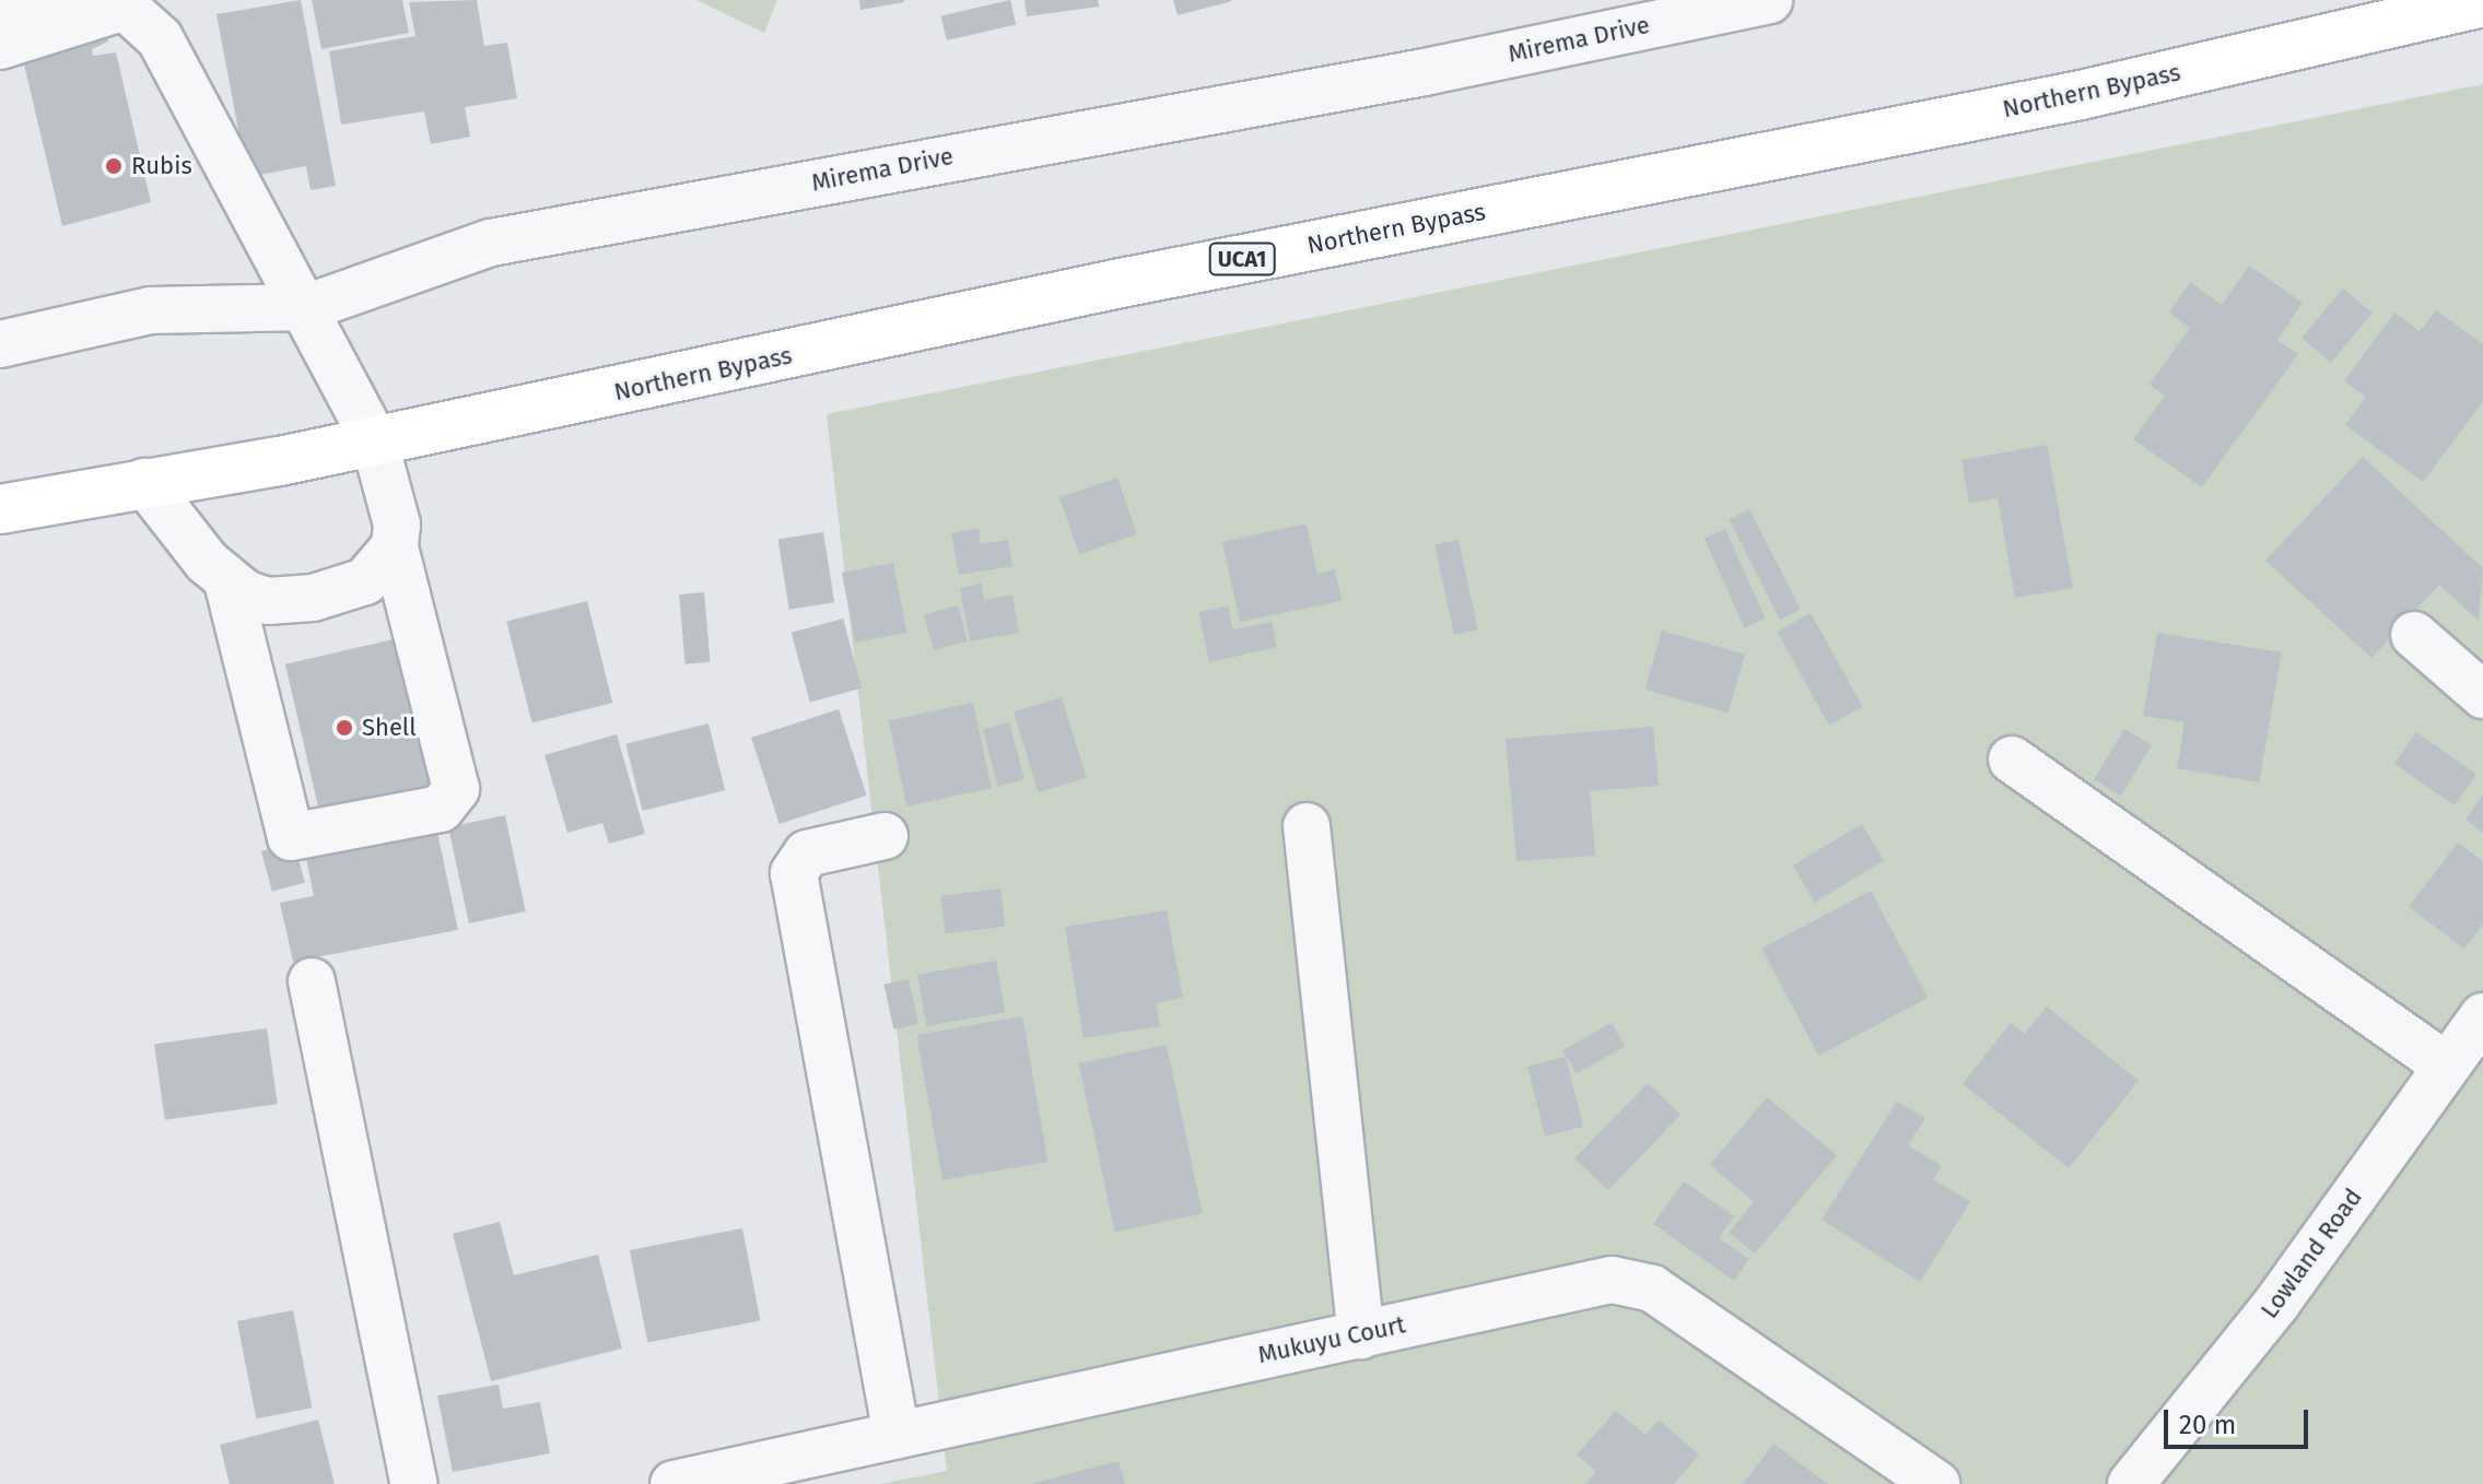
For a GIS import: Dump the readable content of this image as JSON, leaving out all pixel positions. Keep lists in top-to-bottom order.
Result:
{
  "streets": {
    "main road": ["Northern Bypass", "UCA1"],
    "street": ["Mirema Drive", "Lowland Road", "Mukuyu Court"]
  },
  "places": ["Rubis", "Shell"],
  "scale_bar": "20 m"
}
